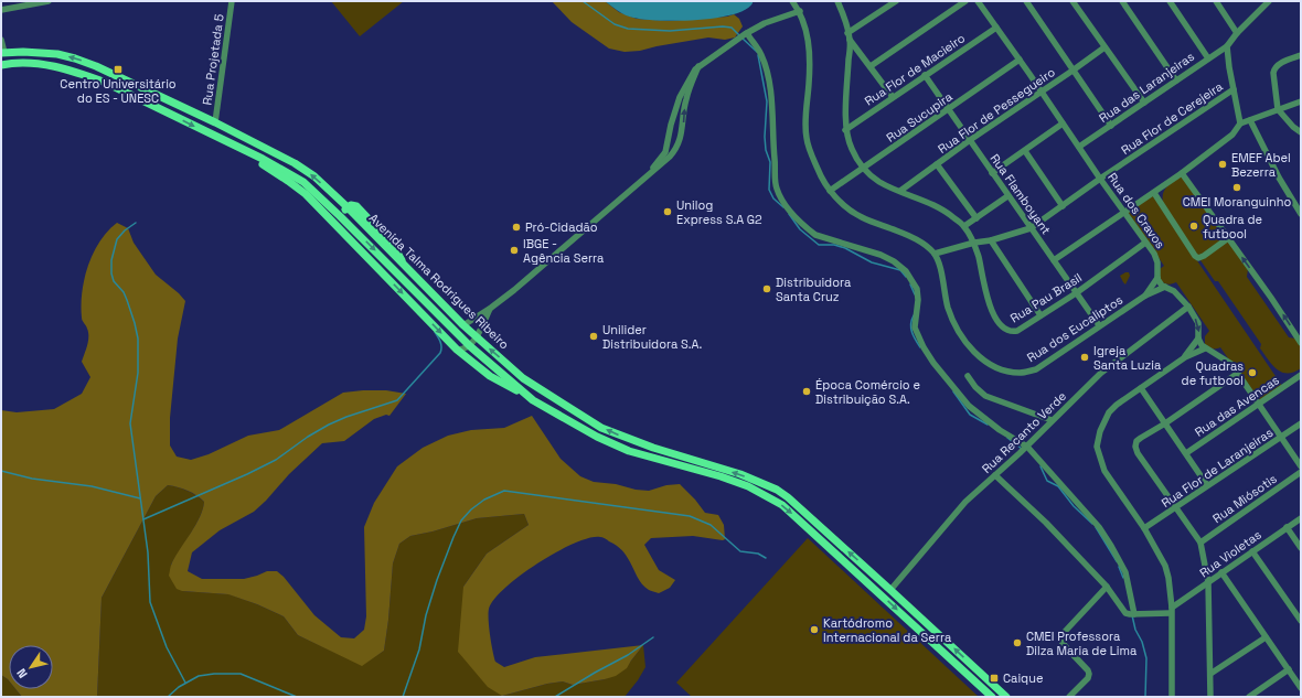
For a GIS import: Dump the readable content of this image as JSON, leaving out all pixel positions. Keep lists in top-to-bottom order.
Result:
{
  "streets": {
    "main road": ["Avenida Talma Rodrigues Ribeiro"],
    "street": [
      "Rua Projetada 5",
      "Rua Flor de Macieiro",
      "Rua das Laranjeiras",
      "Rua Flor de Pessegueiro",
      "Rua Sucupira",
      "Rua Flor de Cerejeira",
      "Rua Flamboyant",
      "Rua dos Cravos",
      "Rua Pau Brasil",
      "Rua dos Eucaliptos",
      "Rua das Avencas",
      "Rua Recanto Verde",
      "Rua Flor de Laranjeiras",
      "Rua Miósotis",
      "Rua Violetas"
    ]
  },
  "crossings": [
    ["Rua Flor de Macieiro", "Rua Flamboyant"],
    ["Rua Flor de Macieiro", "Rua dos Cravos"],
    ["Rua Flor de Macieiro", "Rua Pau Brasil"],
    ["Rua das Laranjeiras", "Rua dos Cravos"],
    ["Rua Flor de Pessegueiro", "Rua Flamboyant"],
    ["Rua Flor de Pessegueiro", "Rua dos Cravos"],
    ["Rua Flor de Pessegueiro", "Rua Pau Brasil"],
    ["Rua Sucupira", "Rua Flamboyant"],
    ["Rua Sucupira", "Rua dos Cravos"],
    ["Rua Sucupira", "Rua Pau Brasil"],
    ["Rua Flor de Cerejeira", "Rua Flamboyant"],
    ["Rua Flor de Cerejeira", "Rua dos Cravos"],
    ["Rua Flor de Cerejeira", "Rua Pau Brasil"],
    ["Rua Flor de Cerejeira", "Rua dos Eucaliptos"],
    ["Rua Flamboyant", "Rua Pau Brasil"],
    ["Rua Flamboyant", "Rua dos Eucaliptos"],
    ["Rua dos Cravos", "Rua Pau Brasil"],
    ["Rua dos Cravos", "Rua dos Eucaliptos"],
    ["Avenida Talma Rodrigues Ribeiro", "Rua Recanto Verde"]
  ],
  "places": {
    "transit": ["Centro Universitário do ES - UNESC", "Caique"],
    "other": [
      "EMEF Abel Bezerra",
      "CMEI Moranguinho",
      "Unilog Express S.A G2",
      "Quadra de futbool",
      "Pró-Cidadão",
      "IBGE - Agência Serra",
      "Distribuidora Santa Cruz",
      "Unilider Distribuidora S.A.",
      "Igreja Santa Luzia",
      "Quadras de futbool",
      "Época Comércio e Distribuição S.A.",
      "Kartódromo Internacional da Serra",
      "CMEI Professora Dilza Maria de Lima"
    ]
  },
  "north": "bottom left"
}
